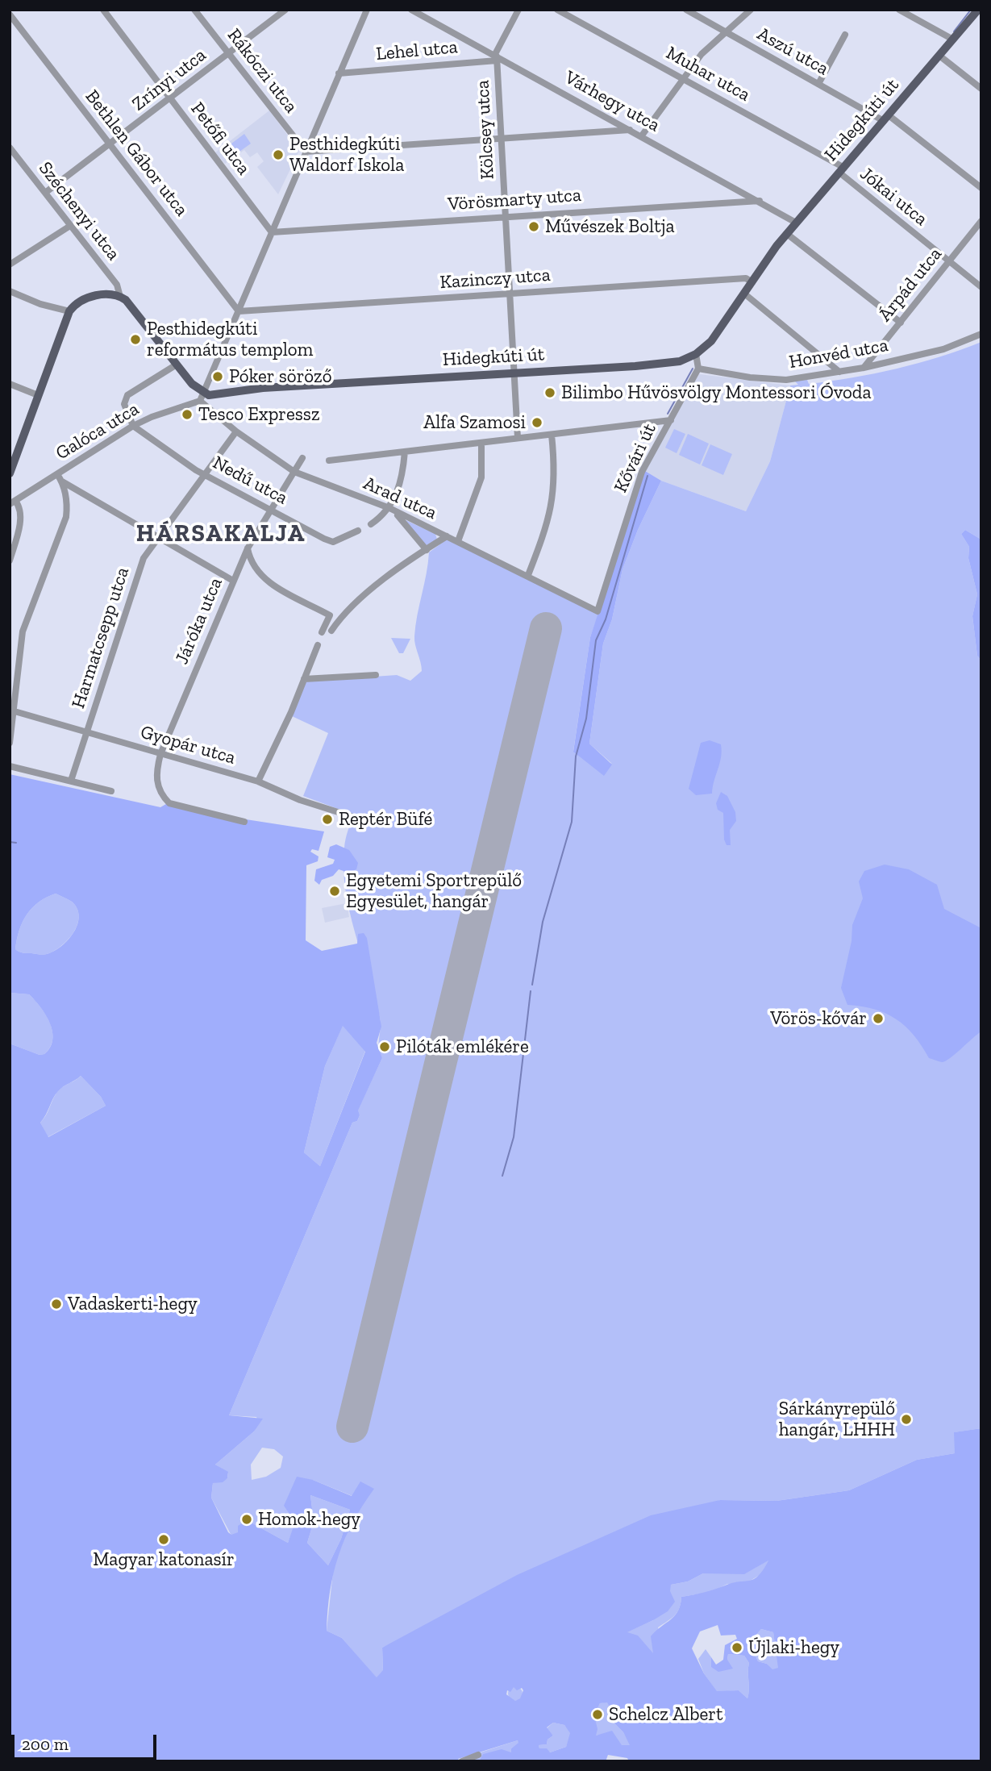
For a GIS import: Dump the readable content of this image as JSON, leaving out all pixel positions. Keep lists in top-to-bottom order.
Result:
{
  "streets": {
    "main road": ["Hidegkúti út"],
    "street": [
      "Lehel utca",
      "Aszú utca",
      "Rákóczi utca",
      "Muhar utca",
      "Zrínyi utca",
      "Várhegy utca",
      "Kölcsey utca",
      "Petőfi utca",
      "Bethlen Gábor utca",
      "Jókai utca",
      "Vörösmarty utca",
      "Széchenyi utca",
      "Kazinczy utca",
      "Árpád utca",
      "Honvéd utca",
      "Galóca utca",
      "Kővári út",
      "Nedű utca",
      "Arad utca",
      "Járóka utca",
      "Harmatcsepp utca",
      "Gyopár utca"
    ]
  },
  "crossings": [
    ["Lehel utca", "Várhegy utca"],
    ["Lehel utca", "Kölcsey utca"],
    ["Aszú utca", "Hidegkúti út"],
    ["Rákóczi utca", "Zrínyi utca"],
    ["Muhar utca", "Hidegkúti út"],
    ["Muhar utca", "Jókai utca"],
    ["Zrínyi utca", "Petőfi utca"],
    ["Zrínyi utca", "Bethlen Gábor utca"],
    ["Zrínyi utca", "Széchenyi utca"],
    ["Várhegy utca", "Hidegkúti út"],
    ["Várhegy utca", "Kölcsey utca"],
    ["Várhegy utca", "Vörösmarty utca"],
    ["Hidegkúti út", "Kölcsey utca"],
    ["Hidegkúti út", "Jókai utca"],
    ["Hidegkúti út", "Kazinczy utca"],
    ["Hidegkúti út", "Galóca utca"],
    ["Hidegkúti út", "Arad utca"],
    ["Kölcsey utca", "Vörösmarty utca"],
    ["Kölcsey utca", "Kazinczy utca"],
    ["Petőfi utca", "Vörösmarty utca"],
    ["Bethlen Gábor utca", "Kazinczy utca"],
    ["Jókai utca", "Árpád utca"],
    ["Árpád utca", "Honvéd utca"],
    ["Honvéd utca", "Kővári út"],
    ["Galóca utca", "Nedű utca"],
    ["Galóca utca", "Arad utca"],
    ["Kővári út", "Arad utca"],
    ["Nedű utca", "Járóka utca"],
    ["Nedű utca", "Harmatcsepp utca"],
    ["Arad utca", "Járóka utca"],
    ["Arad utca", "Harmatcsepp utca"],
    ["Járóka utca", "Gyopár utca"],
    ["Harmatcsepp utca", "Gyopár utca"]
  ],
  "districts": ["HÁRSAKALJA"],
  "places": [
    "Pesthidegkúti Waldorf Iskola",
    "Művészek Boltja",
    "Pesthidegkúti református templom",
    "Póker söröző",
    "Bilimbo Hűvösvölgy Montessori Óvoda",
    "Tesco Expressz",
    "Alfa Szamosi",
    "Reptér Büfé",
    "Egyetemi Sportrepülő Egyesület, hangár",
    "Vörös-kővár",
    "Pilóták emlékére",
    "Vadaskerti-hegy",
    "Sárkányrepülő hangár, LHHH",
    "Homok-hegy",
    "Magyar katonasír",
    "Újlaki-hegy",
    "Schelcz Albert"
  ],
  "scale_bar": "200 m"
}
